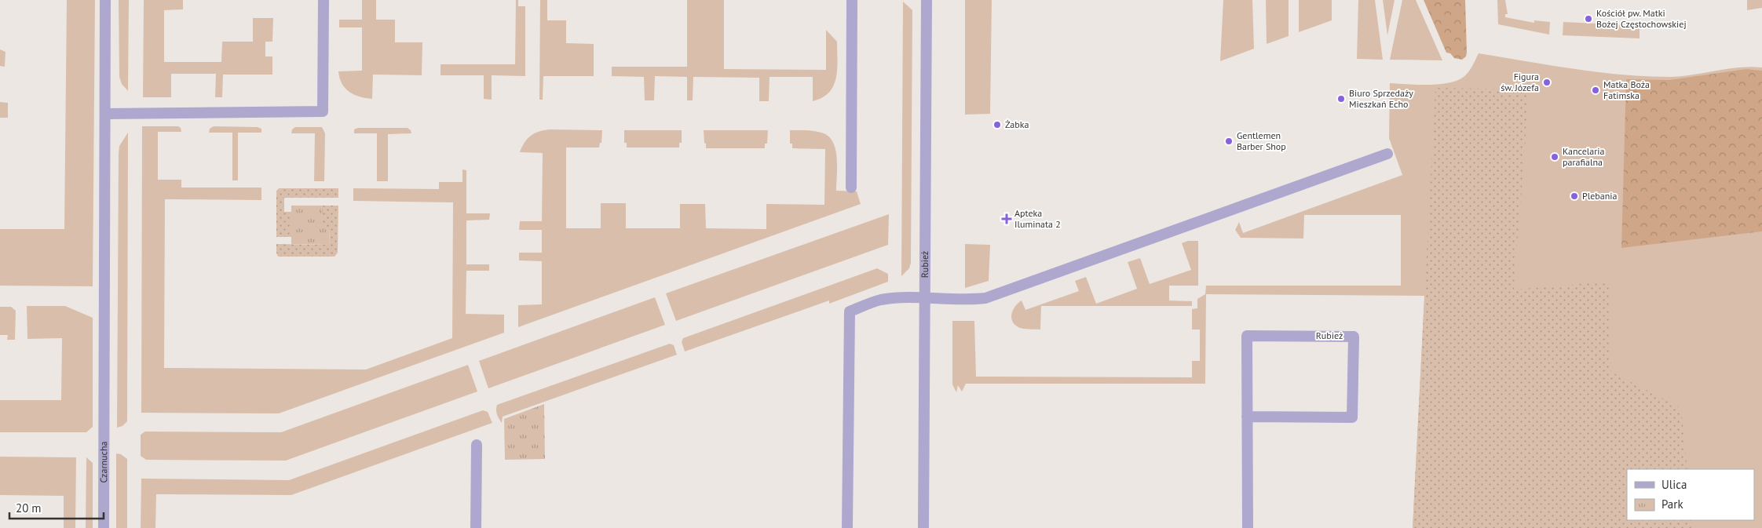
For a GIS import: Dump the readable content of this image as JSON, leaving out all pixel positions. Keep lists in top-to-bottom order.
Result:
{
  "streets": {
    "street": ["Rubież", "Czarnucha"]
  },
  "places": {
    "other": [
      "Kościół pw. Matki Bożej Częstochowskiej",
      "Figura św. Józefa",
      "Matka Boża Fatimska",
      "Biuro Sprzedaży Mieszkań Echo",
      "Żabka",
      "Gentlemen Barber Shop",
      "Kancelaria parafialna",
      "Plebania"
    ],
    "health": ["Apteka Iluminata 2"]
  },
  "legend": ["Ulica", "Park"],
  "scale_bar": "20 m"
}
